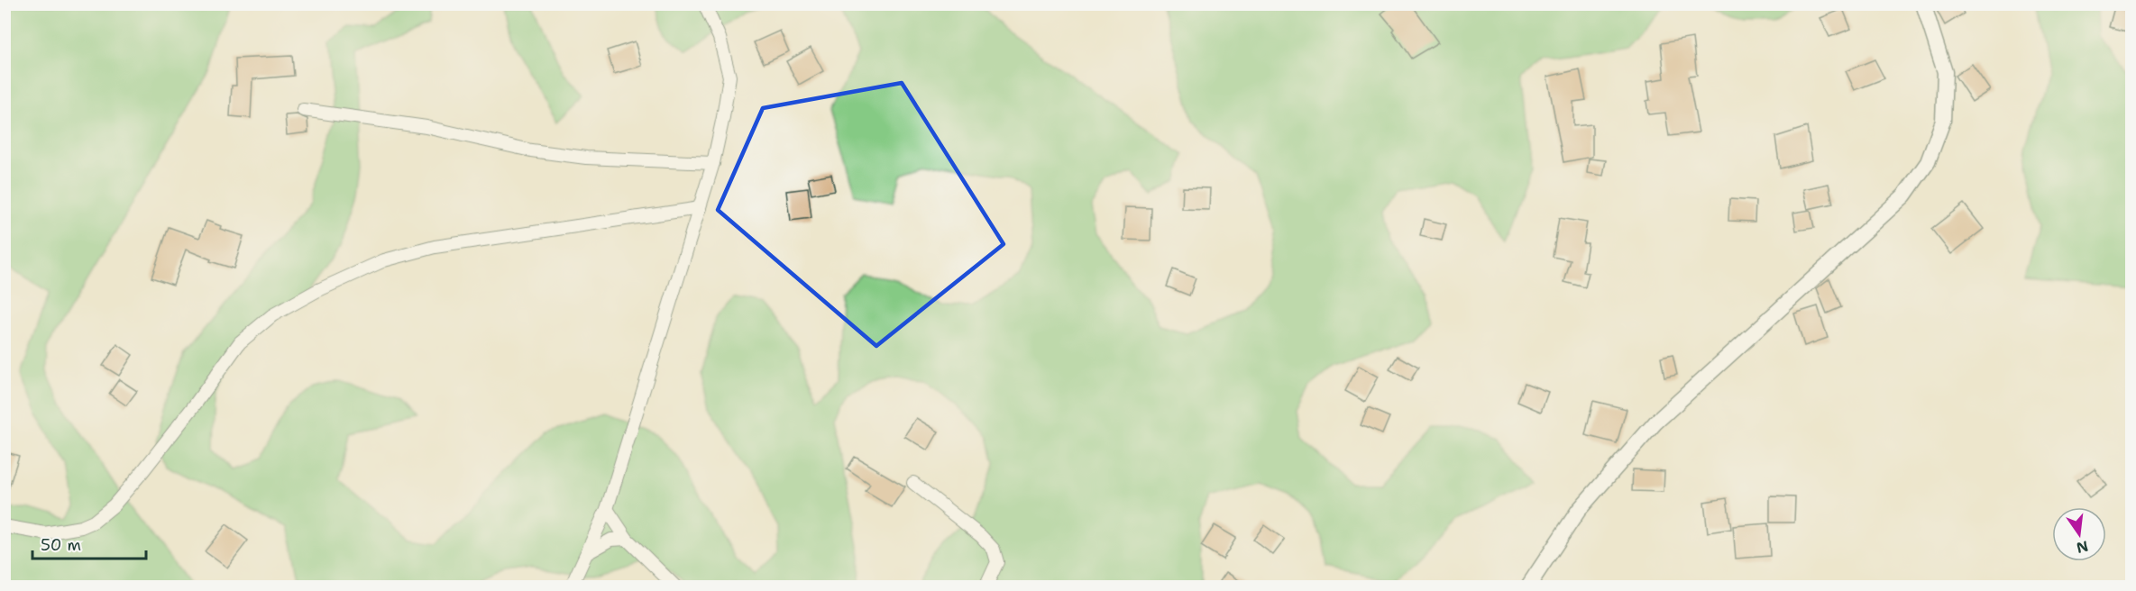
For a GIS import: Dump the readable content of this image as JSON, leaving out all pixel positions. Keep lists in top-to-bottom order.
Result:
{
  "scale_bar": "50 m",
  "north": "bottom"
}
